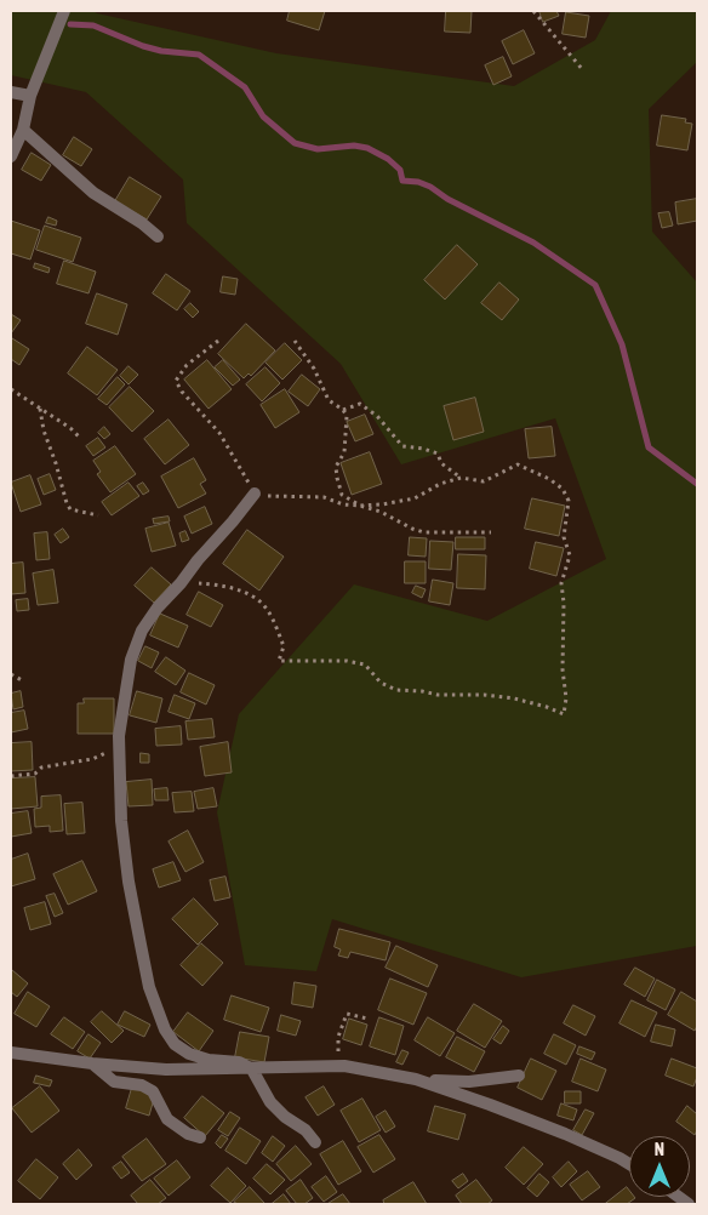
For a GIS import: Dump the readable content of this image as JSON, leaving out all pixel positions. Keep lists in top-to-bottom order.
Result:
{
  "north": "top"
}
